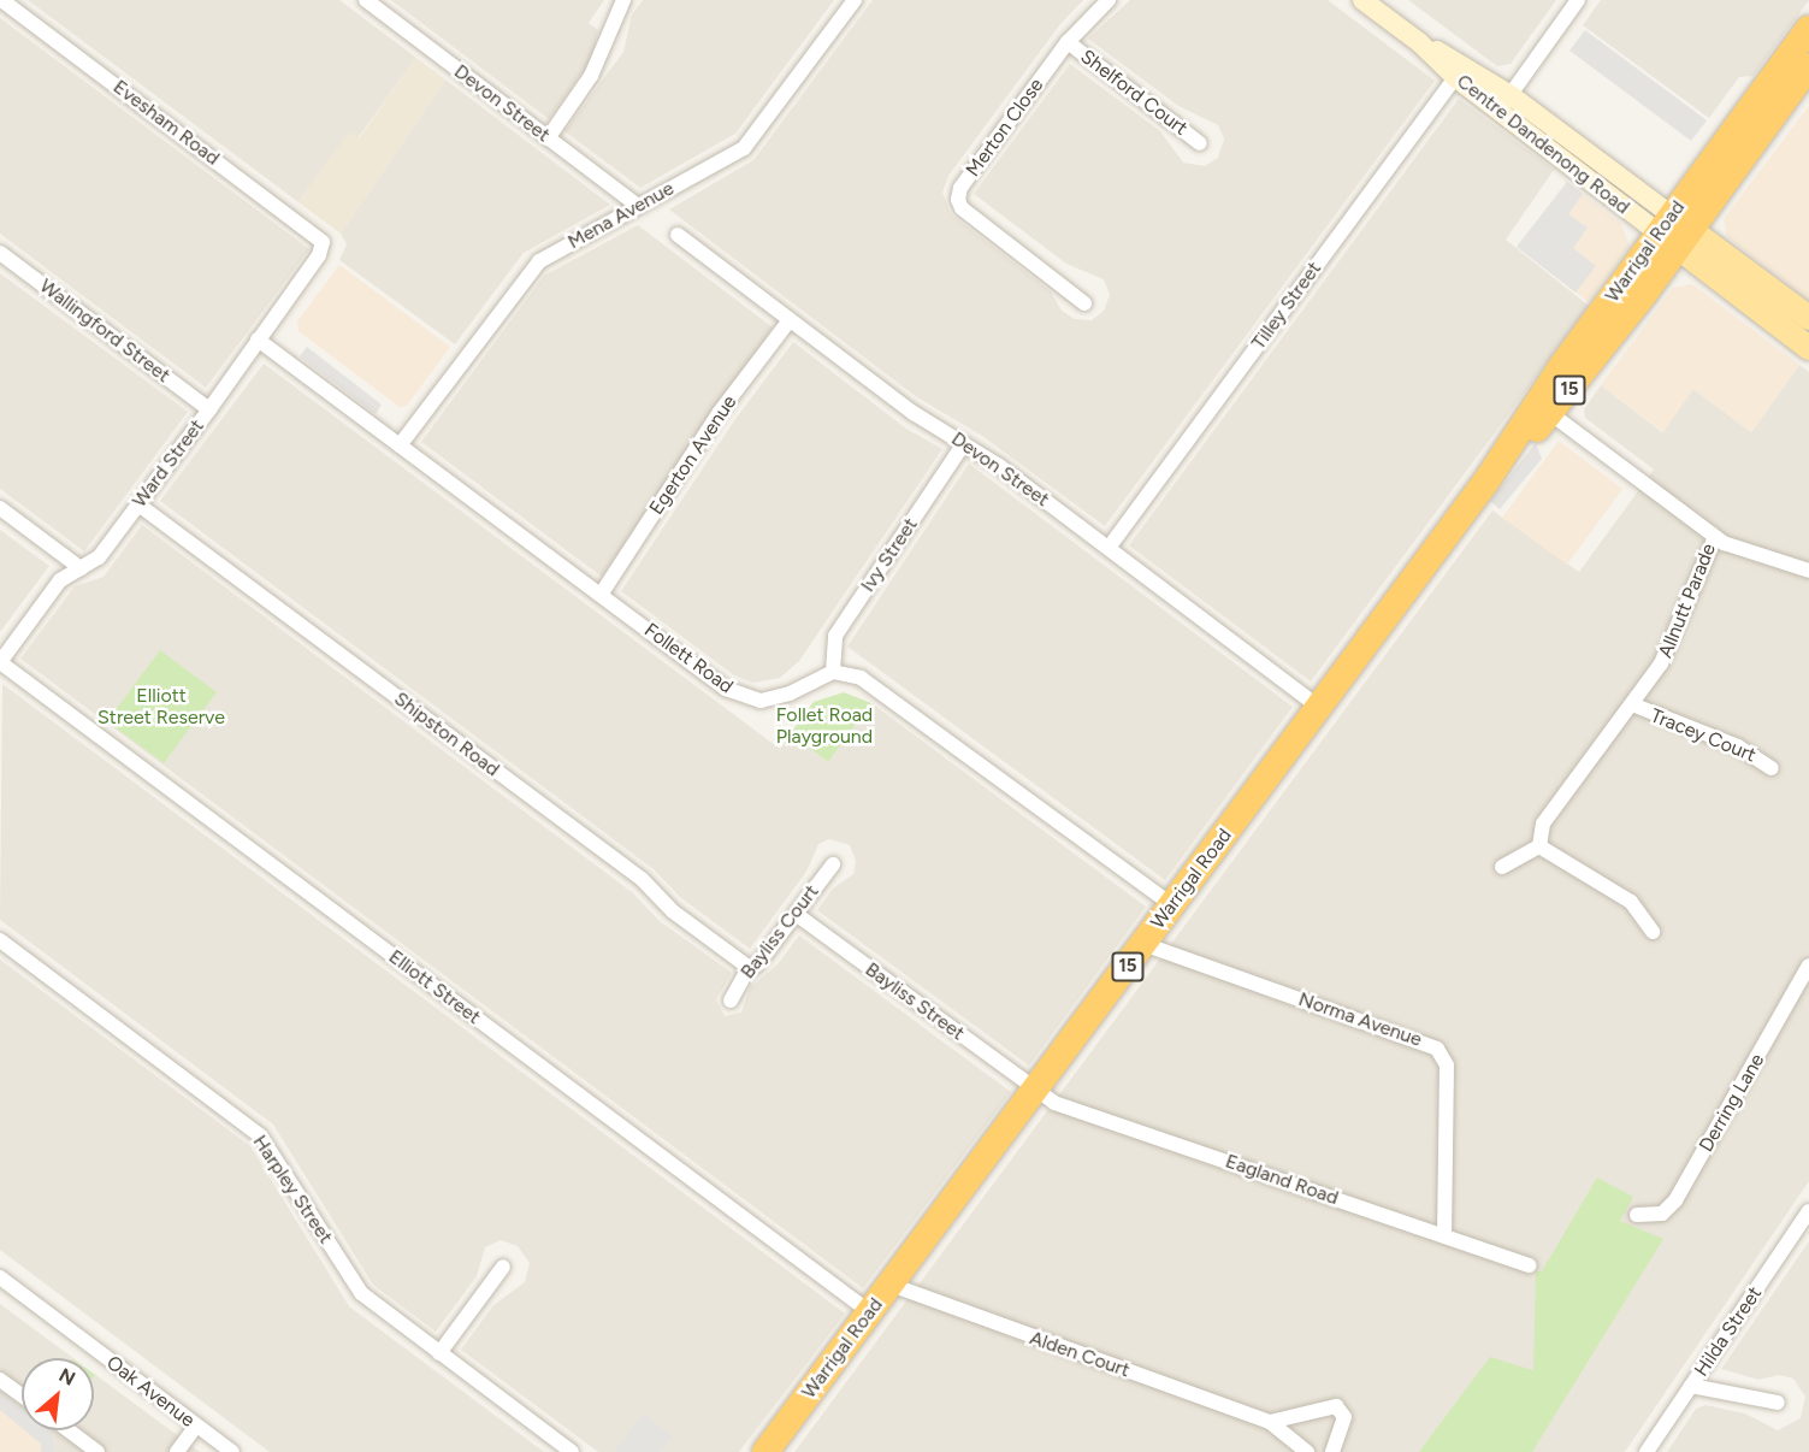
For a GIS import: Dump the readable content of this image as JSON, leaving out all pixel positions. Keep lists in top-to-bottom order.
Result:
{
  "streets": {
    "highway": ["Warrigal Road", "15"],
    "main road": ["Centre Dandenong Road"],
    "street": [
      "Shelford Court",
      "Devon Street",
      "Evesham Road",
      "Merton Close",
      "Mena Avenue",
      "Tilley Street",
      "Wallingford Street",
      "Egerton Avenue",
      "Ward Street",
      "Ivy Street",
      "Allnutt Parade",
      "Follett Road",
      "Shipston Road",
      "Tracey Court",
      "Bayliss Court",
      "Elliott Street",
      "Bayliss Street",
      "Norma Avenue",
      "Derring Lane",
      "Eagland Road",
      "Harpley Street",
      "Hilda Street",
      "Alden Court",
      "Oak Avenue"
    ]
  },
  "crossings": [
    ["Shelford Court", "Merton Close"],
    ["Devon Street", "Mena Avenue"],
    ["Devon Street", "Warrigal Road"],
    ["Devon Street", "Tilley Street"],
    ["Devon Street", "Egerton Avenue"],
    ["Devon Street", "Ivy Street"],
    ["Evesham Road", "Ward Street"],
    ["Centre Dandenong Road", "Warrigal Road"],
    ["Centre Dandenong Road", "Tilley Street"],
    ["Mena Avenue", "Follett Road"],
    ["Warrigal Road", "Allnutt Parade"],
    ["Warrigal Road", "Elliott Street"],
    ["Warrigal Road", "Bayliss Street"],
    ["Warrigal Road", "Norma Avenue"],
    ["Warrigal Road", "Eagland Road"],
    ["Warrigal Road", "Alden Court"],
    ["Wallingford Street", "Ward Street"],
    ["Egerton Avenue", "Follett Road"],
    ["Ward Street", "Follett Road"],
    ["Ward Street", "Shipston Road"],
    ["Ward Street", "Elliott Street"],
    ["Ivy Street", "Follett Road"],
    ["Allnutt Parade", "Tracey Court"],
    ["Shipston Road", "Bayliss Court"],
    ["Bayliss Court", "Bayliss Street"],
    ["Bayliss Street", "Eagland Road"],
    ["Norma Avenue", "Eagland Road"]
  ],
  "parks": ["Elliott Street Reserve", "Follet Road Playground"],
  "north": "top right"
}
